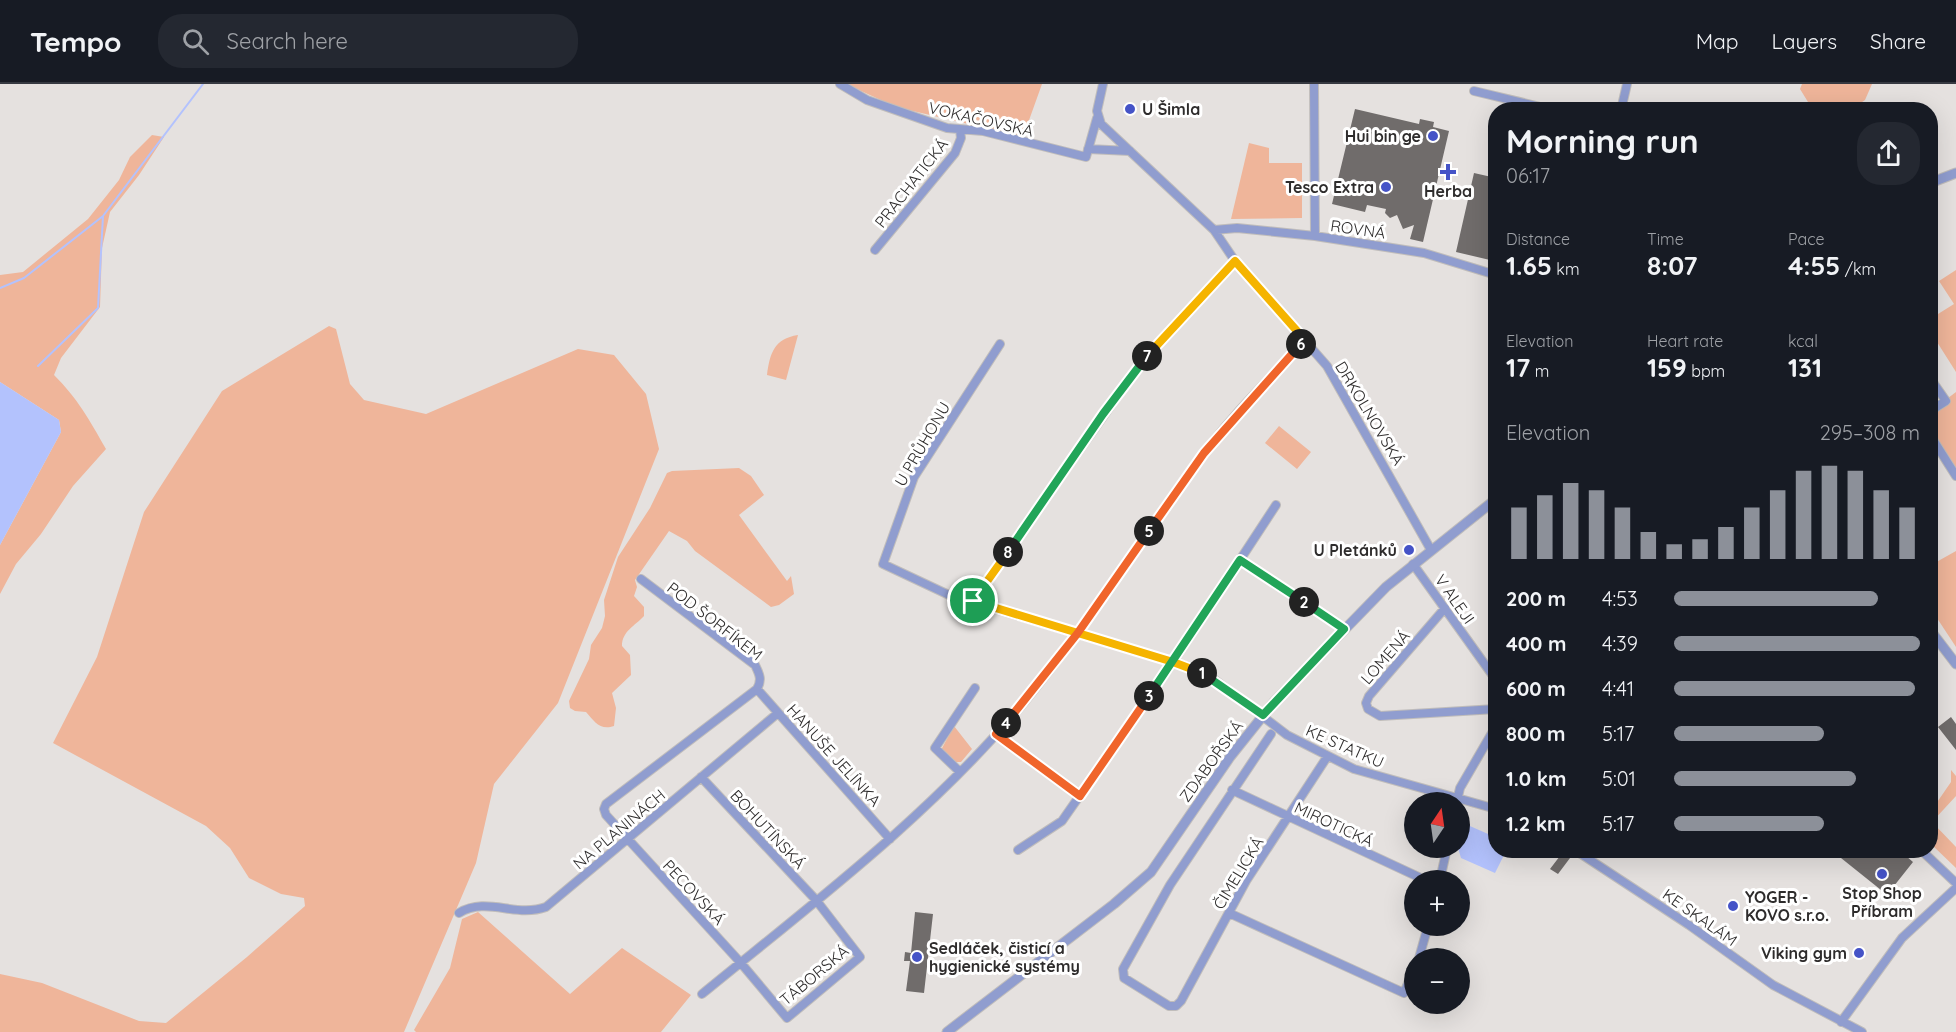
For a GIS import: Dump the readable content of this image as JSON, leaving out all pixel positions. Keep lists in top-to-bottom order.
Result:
{
  "streets": {
    "street": [
      "VOKAČOVSKÁ",
      "PRACHATICKÁ",
      "ROVNÁ",
      "DRKOLNOVSKÁ",
      "U PRŮHONU",
      "V ALEJI",
      "POD ŠORFÍKEM",
      "LOMENÁ",
      "KE STATKU",
      "HANUŠE JELÍNKA",
      "ZDABOŘSKÁ",
      "MIROTICKÁ",
      "NA PLANINÁCH",
      "BOHUTÍNSKÁ",
      "ČIMELICKÁ",
      "PECOVSKÁ",
      "KE SKALÁM",
      "TÁBORSKÁ"
    ]
  },
  "crossings": [
    ["VOKAČOVSKÁ", "PRACHATICKÁ"],
    ["VOKAČOVSKÁ", "DRKOLNOVSKÁ"],
    ["ROVNÁ", "DRKOLNOVSKÁ"],
    ["DRKOLNOVSKÁ", "ZDABOŘSKÁ"],
    ["U PRŮHONU", "KE STATKU"],
    ["V ALEJI", "LOMENÁ"],
    ["V ALEJI", "ZDABOŘSKÁ"],
    ["POD ŠORFÍKEM", "HANUŠE JELÍNKA"],
    ["POD ŠORFÍKEM", "PECOVSKÁ"],
    ["KE STATKU", "ZDABOŘSKÁ"],
    ["KE STATKU", "ČIMELICKÁ"],
    ["HANUŠE JELÍNKA", "NA PLANINÁCH"],
    ["HANUŠE JELÍNKA", "PECOVSKÁ"],
    ["ZDABOŘSKÁ", "MIROTICKÁ"],
    ["ZDABOŘSKÁ", "ČIMELICKÁ"],
    ["MIROTICKÁ", "ČIMELICKÁ"],
    ["NA PLANINÁCH", "BOHUTÍNSKÁ"],
    ["NA PLANINÁCH", "PECOVSKÁ"],
    ["BOHUTÍNSKÁ", "TÁBORSKÁ"],
    ["PECOVSKÁ", "TÁBORSKÁ"]
  ],
  "places": {
    "other": [
      "U Šimla",
      "Hui bin ge",
      "Tesco Extra",
      "U Pletánků",
      "Stop Shop Příbram",
      "YOGER - KOVO s.r.o.",
      "Viking gym",
      "Sedláček, čisticí a hygienické systémy"
    ],
    "health": ["Herba"]
  },
  "north": "top",
  "page": {
    "header": "Tempo",
    "search": "Search here",
    "nav": ["Map", "Layers", "Share"],
    "heading": ["Morning run", "06:17"],
    "stats": [
      ["Distance", "1.65 km"],
      ["Time", "8:07"],
      ["Pace", "4:55 /km"],
      ["Elevation", "17 m"],
      ["Heart rate", "159 bpm"],
      ["kcal", "131"]
    ],
    "pins": [
      "6",
      "7",
      "5",
      "8",
      "2",
      "1",
      "3",
      "4"
    ],
    "chart": ["Elevation", "295–308 m"],
    "list": [
      {
        "name": "200 m",
        "note": "4:53"
      },
      {
        "name": "400 m",
        "note": "4:39"
      },
      {
        "name": "600 m",
        "note": "4:41"
      },
      {
        "name": "800 m",
        "note": "5:17"
      },
      {
        "name": "1.0 km",
        "note": "5:01"
      },
      {
        "name": "1.2 km",
        "note": "5:17"
      }
    ],
    "map_buttons": ["+", "−"]
  }
}
